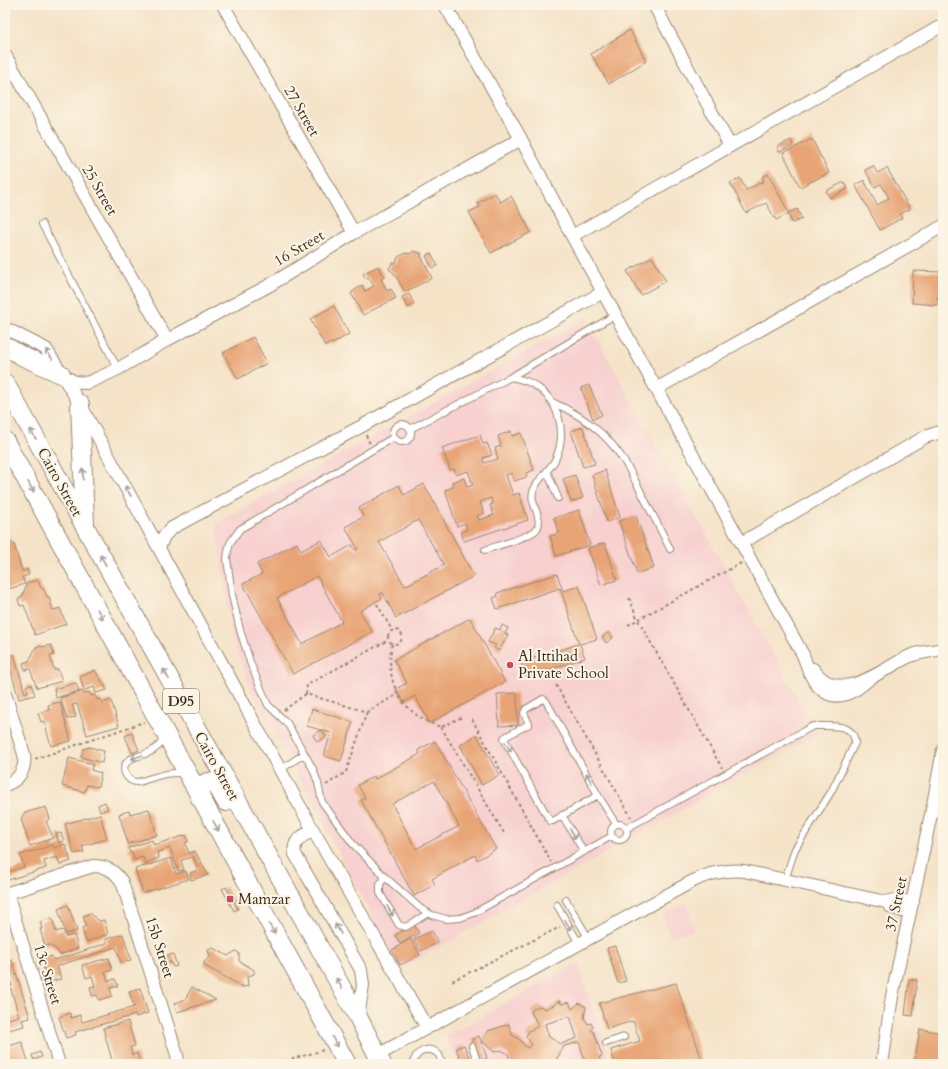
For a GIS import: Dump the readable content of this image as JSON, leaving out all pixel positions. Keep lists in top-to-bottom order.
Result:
{
  "streets": {
    "main road": ["Cairo Street", "D95"],
    "street": [
      "27 Street",
      "25 Street",
      "16 Street",
      "37 Street",
      "15b Street",
      "13c Street"
    ]
  },
  "crossings": [
    ["27 Street", "16 Street"],
    ["25 Street", "16 Street"],
    ["15b Street", "13c Street"]
  ],
  "places": {
    "other": ["Al Ittihad Private School"],
    "transit": ["Mamzar"]
  }
}
